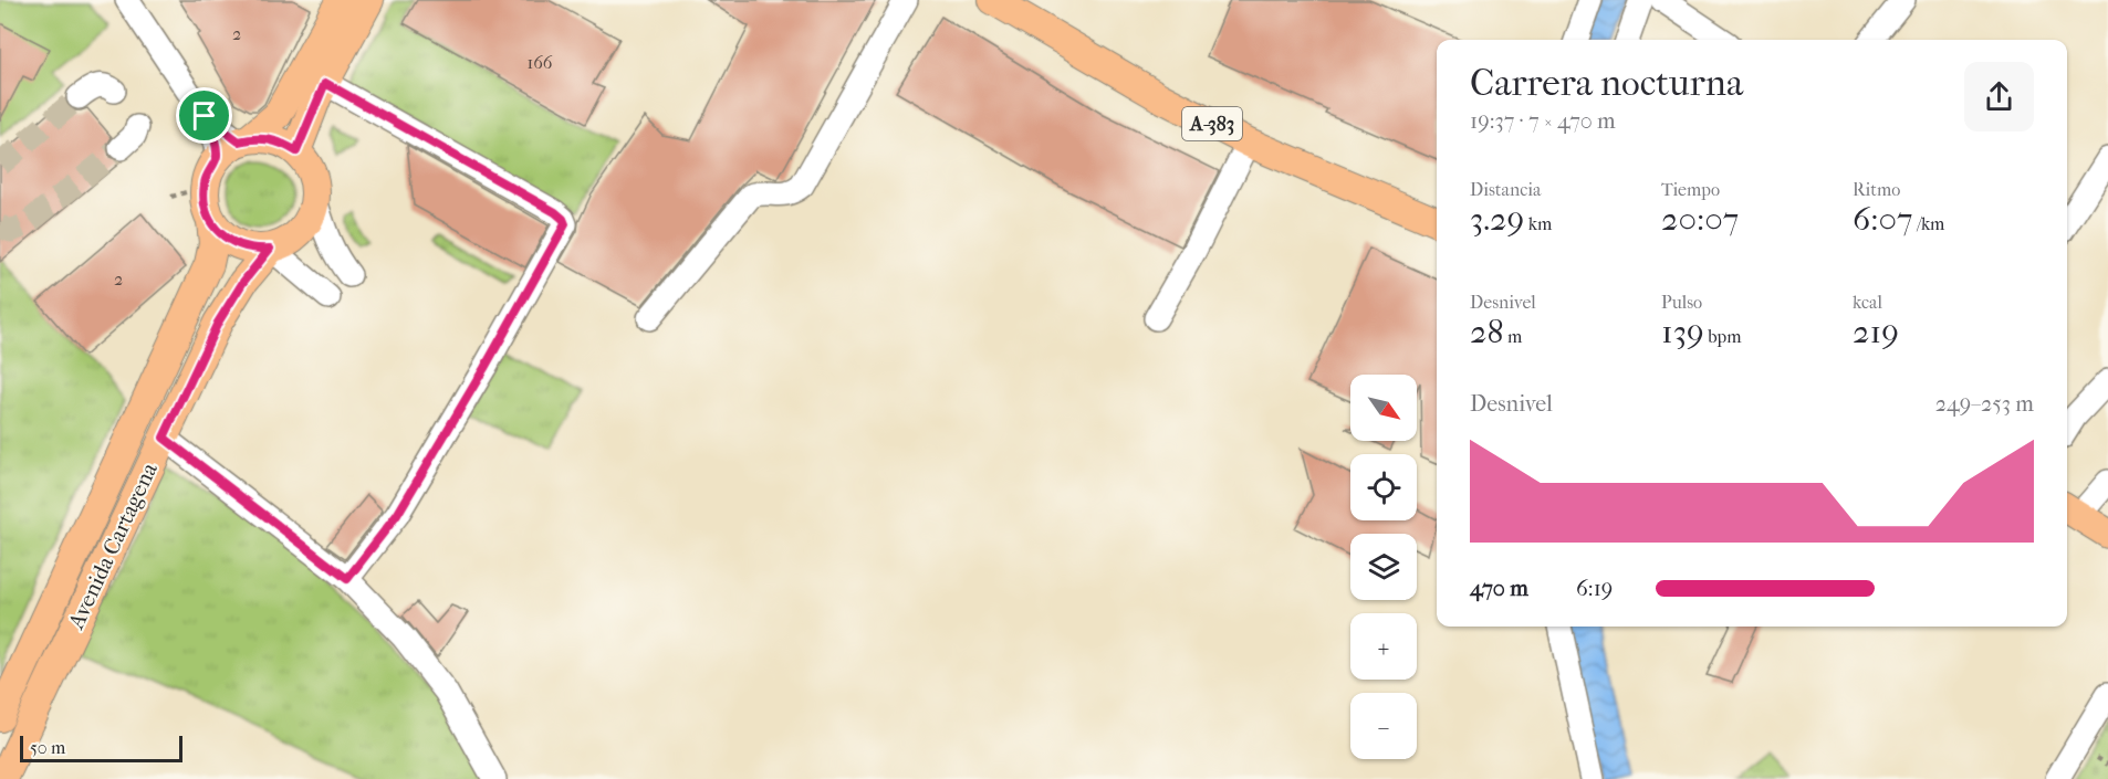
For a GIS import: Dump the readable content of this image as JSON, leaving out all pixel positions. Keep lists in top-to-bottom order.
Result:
{
  "streets": {
    "main road": ["A-383", "Avenida Cartagena"]
  },
  "house_numbers": ["2", "166", "2"],
  "scale_bar": "50 m",
  "north": "bottom right",
  "page": {
    "heading": ["Carrera nocturna", "19:37 · 7 × 470 m"],
    "stats": [
      ["Distancia", "3.29 km"],
      ["Tiempo", "20:07"],
      ["Ritmo", "6:07 /km"],
      ["Desnivel", "28 m"],
      ["Pulso", "139 bpm"],
      ["kcal", "219"]
    ],
    "map_buttons": ["+", "−"],
    "chart": ["Desnivel", "249–253 m"],
    "list": [
      {
        "name": "470 m",
        "note": "6:19"
      }
    ],
    "scale": "50 m"
  }
}
